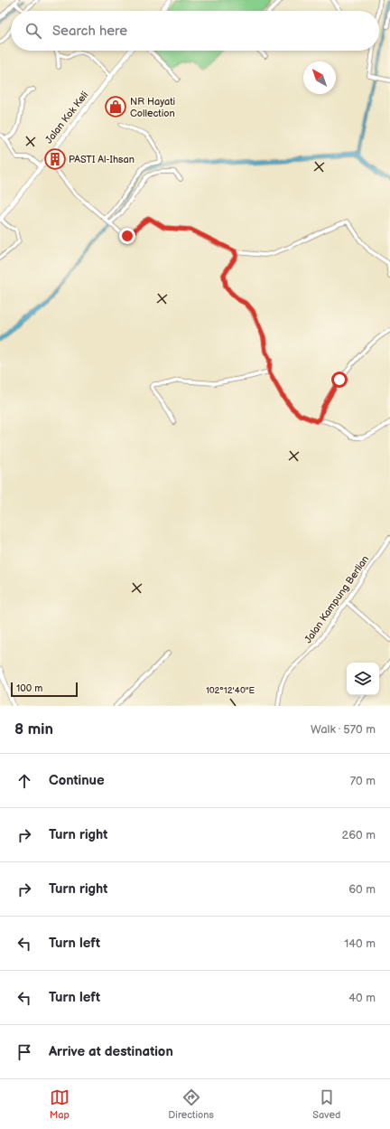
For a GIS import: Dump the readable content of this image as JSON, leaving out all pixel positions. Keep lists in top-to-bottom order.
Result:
{
  "streets": {
    "street": ["Jalan Kok Keli", "Jalan Kampung Berlian"]
  },
  "places": {
    "shop": ["NR Hayati Collection"],
    "building": ["PASTI Al-Ihsan"]
  },
  "scale_bar": "100 m",
  "north": "top left",
  "page": {
    "search": "Search here",
    "scale": "100 m",
    "heading": ["8 min", "Walk · 570 m"],
    "list": [
      ["Continue", "70 m"],
      ["Turn right", "260 m"],
      ["Turn right", "60 m"],
      ["Turn left", "140 m"],
      ["Turn left", "40 m"],
      "Arrive at destination"
    ],
    "nav": ["Map", "Directions", "Saved"]
  },
  "coordinates": ["102°12'40\"E"]
}
